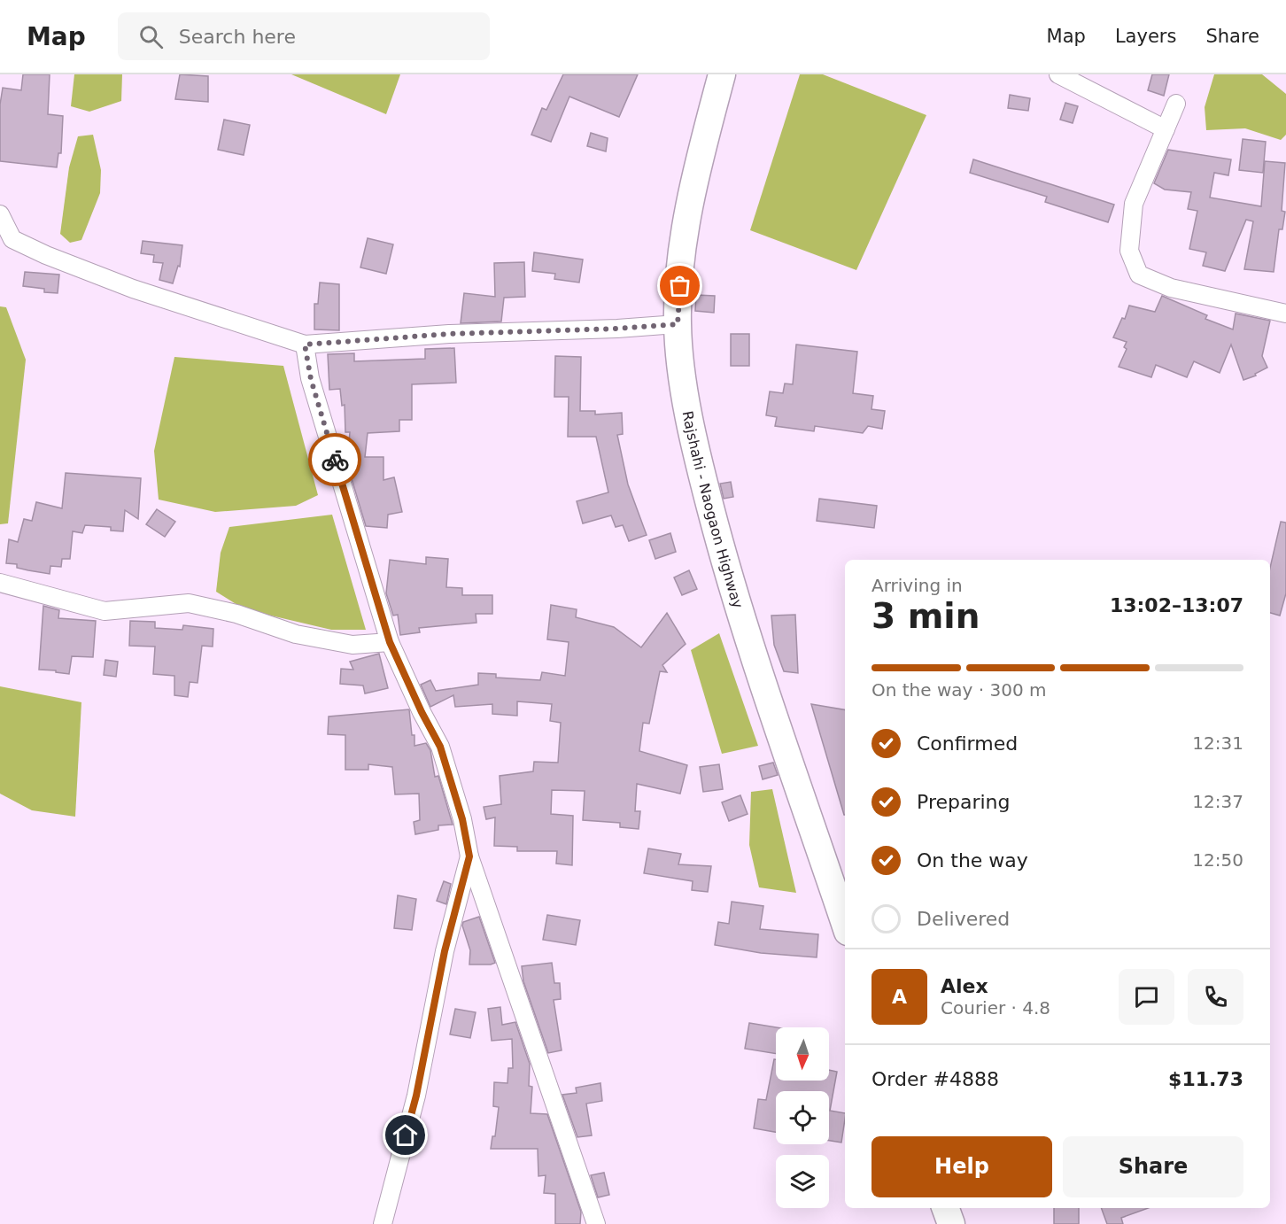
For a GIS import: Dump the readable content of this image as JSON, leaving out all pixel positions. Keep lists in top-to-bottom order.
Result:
{
  "streets": {
    "main road": ["Rajshahi - Naogaon Highway"]
  },
  "north": "bottom",
  "page": {
    "header": "Map",
    "search": "Search here",
    "nav": ["Map", "Layers", "Share"],
    "heading": ["3 min", "Arriving in", "13:02–13:07"],
    "panel": [
      "Alex",
      "Courier · 4.8",
      "Order #4888",
      "$11.73"
    ],
    "bar": "On the way · 300 m",
    "list": [
      ["Confirmed", "12:31"],
      ["Preparing", "12:37"],
      ["On the way", "12:50"],
      "Delivered"
    ],
    "round": "A",
    "buttons": ["Help", "Share"]
  }
}
